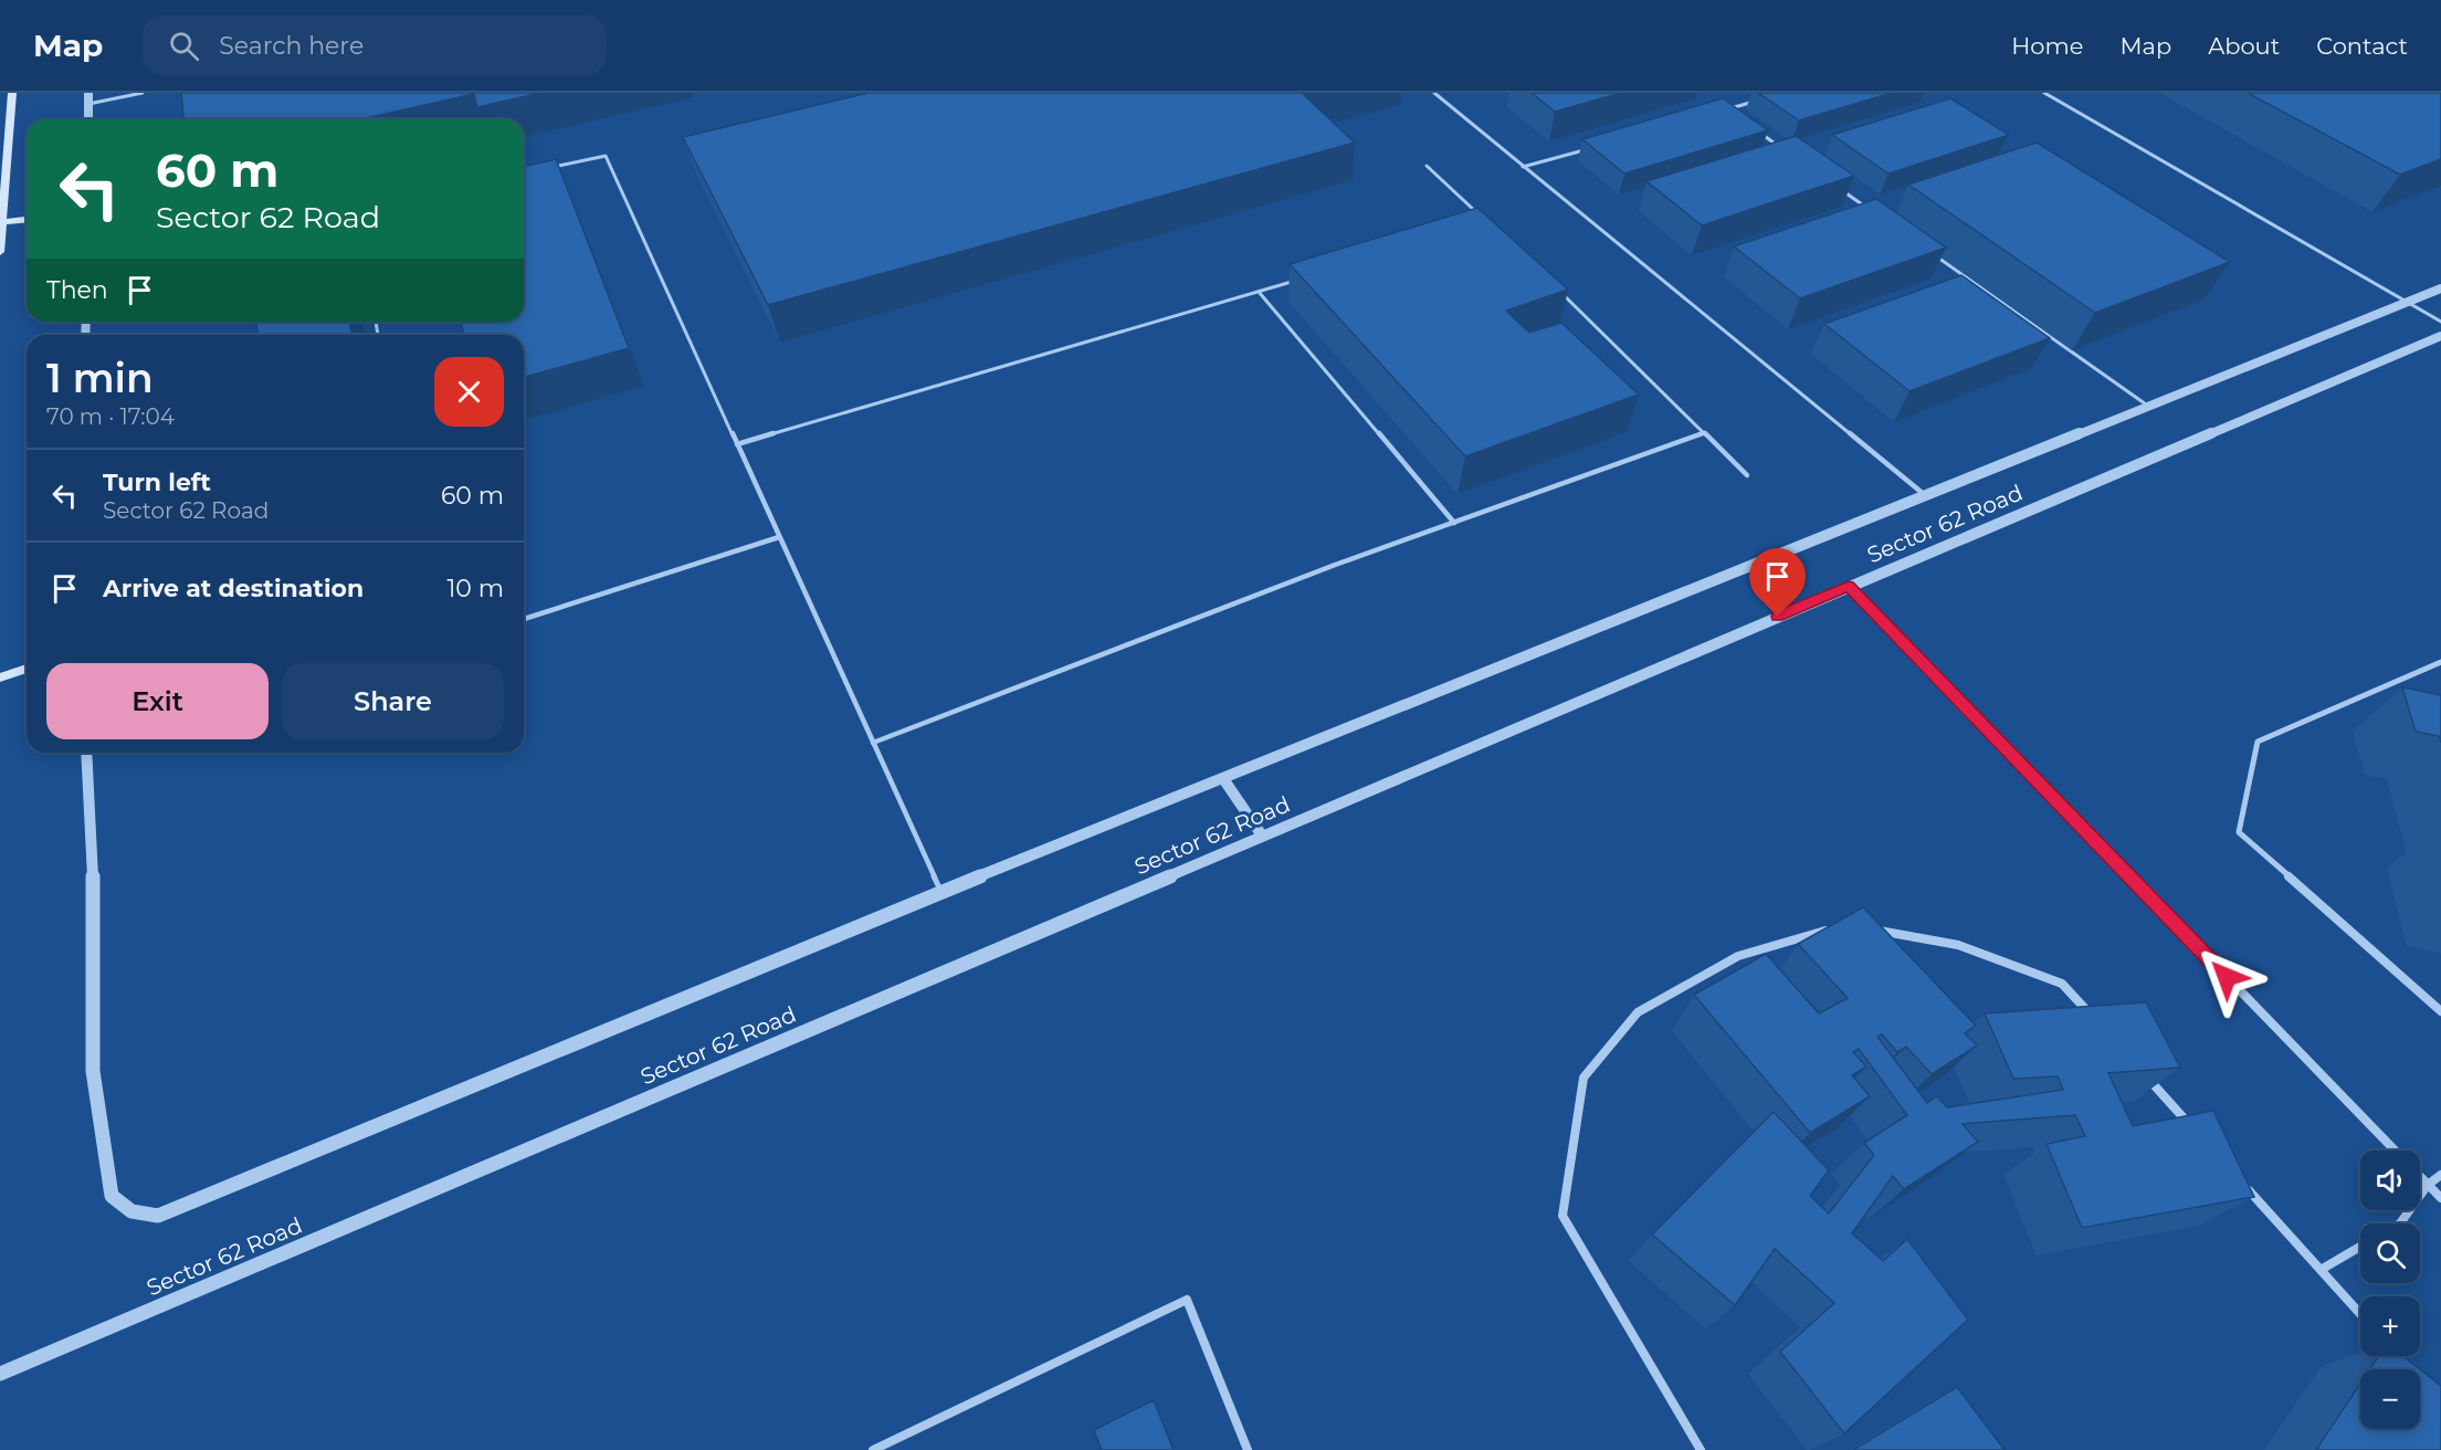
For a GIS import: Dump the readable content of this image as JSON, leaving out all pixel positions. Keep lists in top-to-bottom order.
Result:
{
  "streets": {
    "street": ["Sector 62 Road"]
  },
  "page": {
    "header": "Map",
    "search": "Search here",
    "nav": [
      "Home",
      "Map",
      "About",
      "Contact"
    ],
    "turn": ["60 m", "Sector 62 Road"],
    "then": "Then",
    "heading": ["1 min", "70 m · 17:04"],
    "list": [
      {
        "name": "Turn left",
        "note": "Sector 62 Road",
        "value": "60 m"
      },
      {
        "name": "Arrive at destination",
        "value": "10 m"
      }
    ],
    "buttons": ["Exit", "Share"],
    "map_buttons": ["+", "−"]
  }
}
